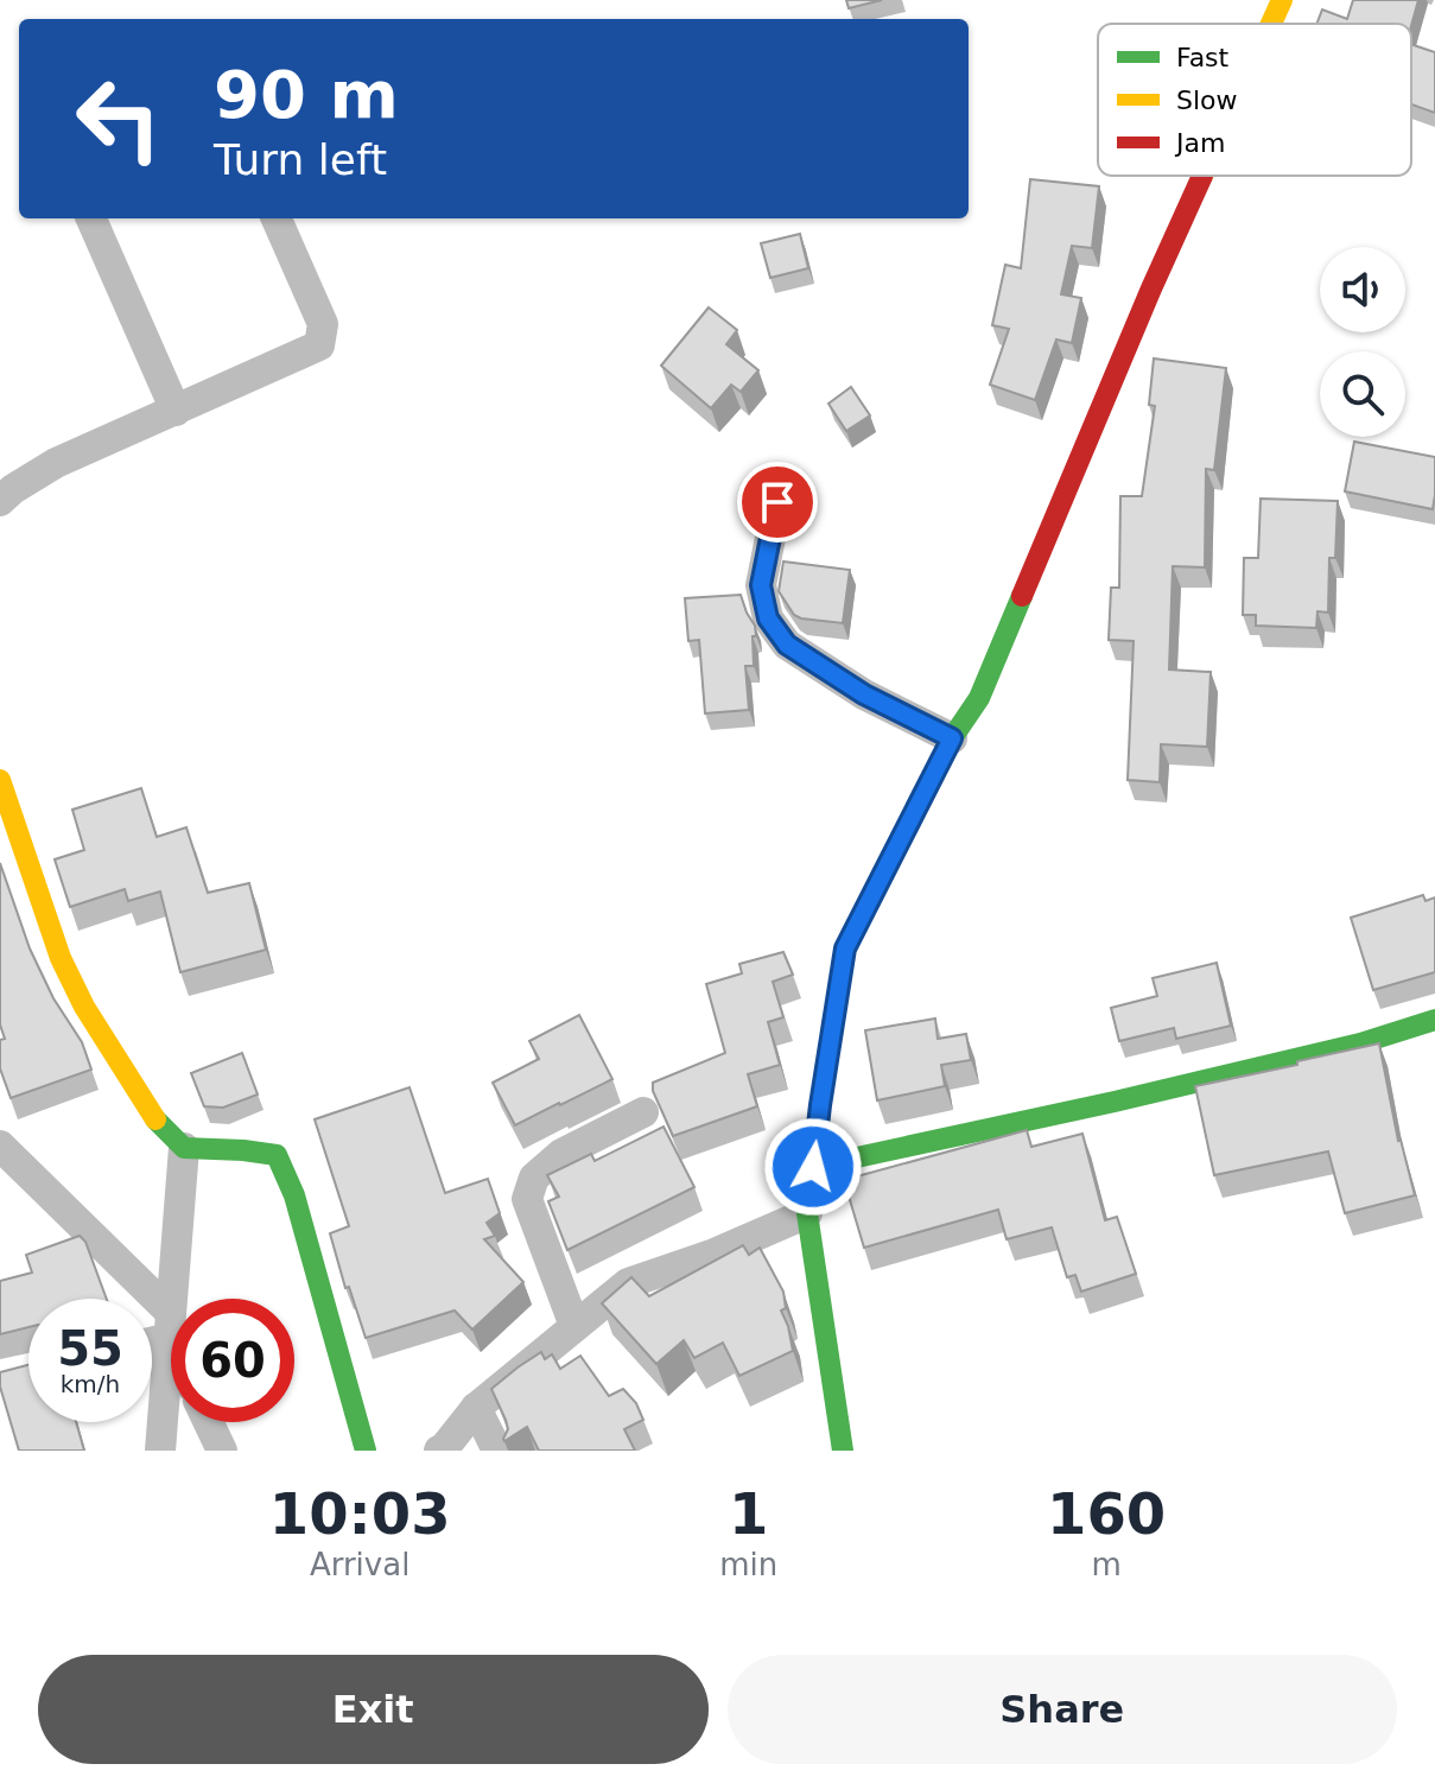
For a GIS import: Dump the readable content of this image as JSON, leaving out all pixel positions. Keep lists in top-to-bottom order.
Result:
{
  "legend": ["Fast", "Slow", "Jam"],
  "page": {
    "turn": ["90 m", "Turn left"],
    "speed": "55 km/h",
    "limit": "60",
    "eta": [
      "10:03",
      "Arrival",
      "1",
      "min",
      "160",
      "m"
    ],
    "buttons": ["Exit", "Share"]
  }
}
